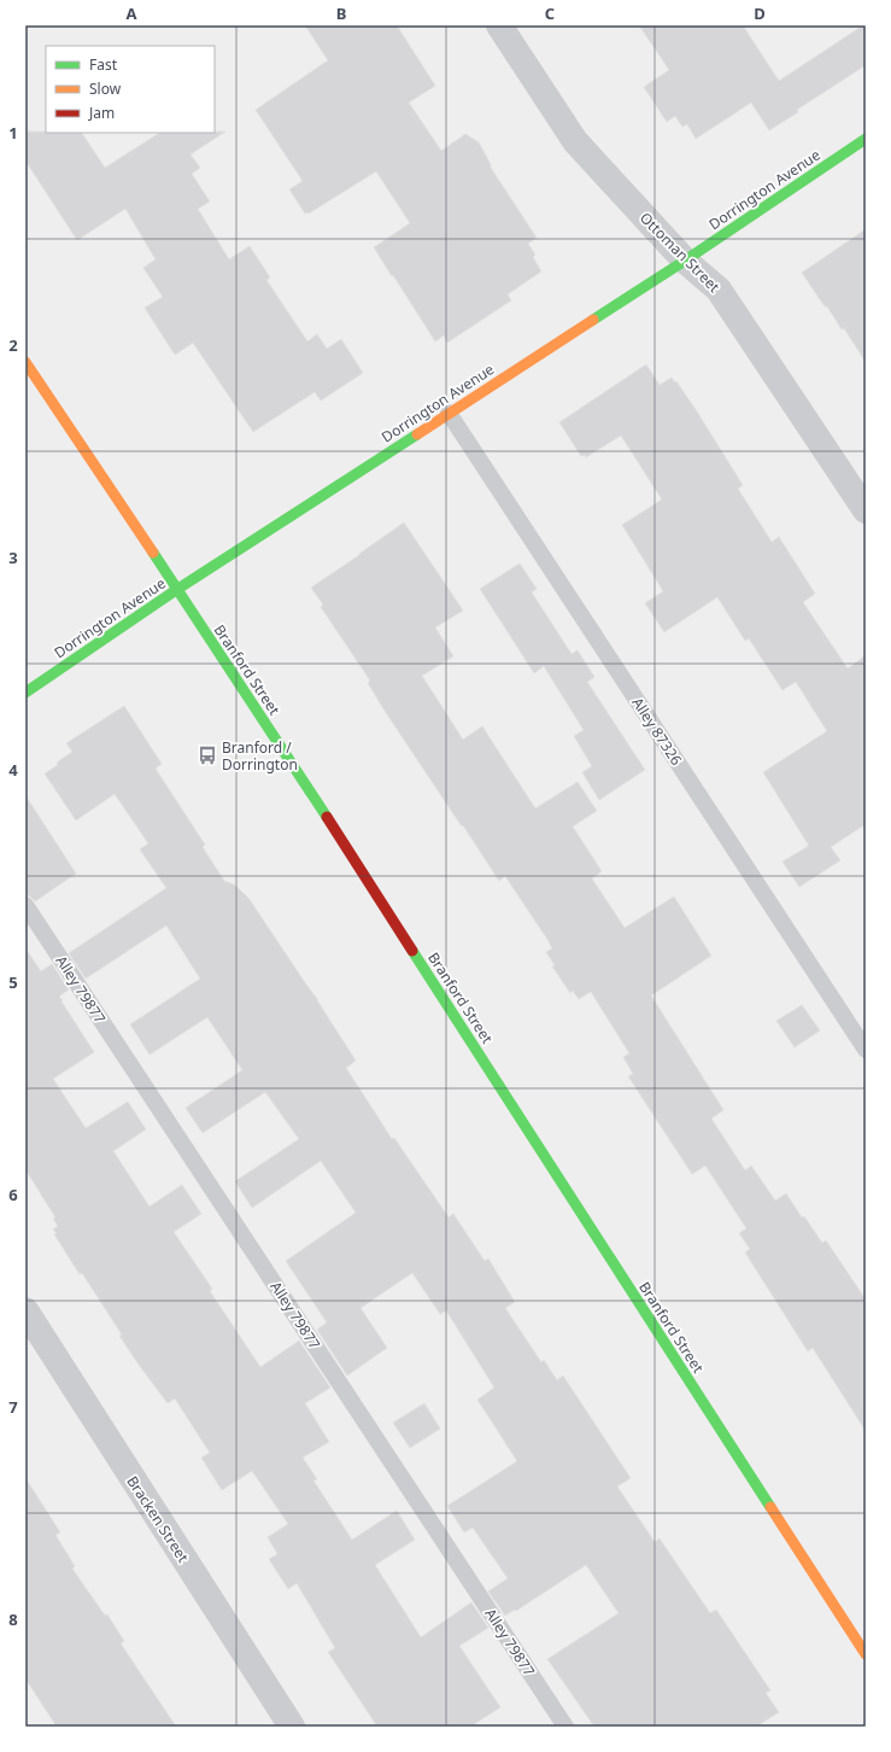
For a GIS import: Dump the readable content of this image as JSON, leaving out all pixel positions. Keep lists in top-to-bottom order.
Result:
{
  "streets": {
    "main road": ["Dorrington Avenue", "Branford Street"],
    "street": ["Ottoman Street", "Bracken Street"],
    "lane": ["Alley 87326", "Alley 79877"]
  },
  "crossings": [
    ["Dorrington Avenue", "Ottoman Street"],
    ["Dorrington Avenue", "Branford Street"],
    ["Dorrington Avenue", "Alley 87326"]
  ],
  "places": {
    "bus stop": ["Branford / Dorrington"]
  },
  "legend": ["Fast", "Slow", "Jam"],
  "grid": {
    "columns": [
      "A",
      "B",
      "C",
      "D"
    ],
    "rows": [
      "1",
      "2",
      "3",
      "4",
      "5",
      "6",
      "7",
      "8"
    ]
  }
}
